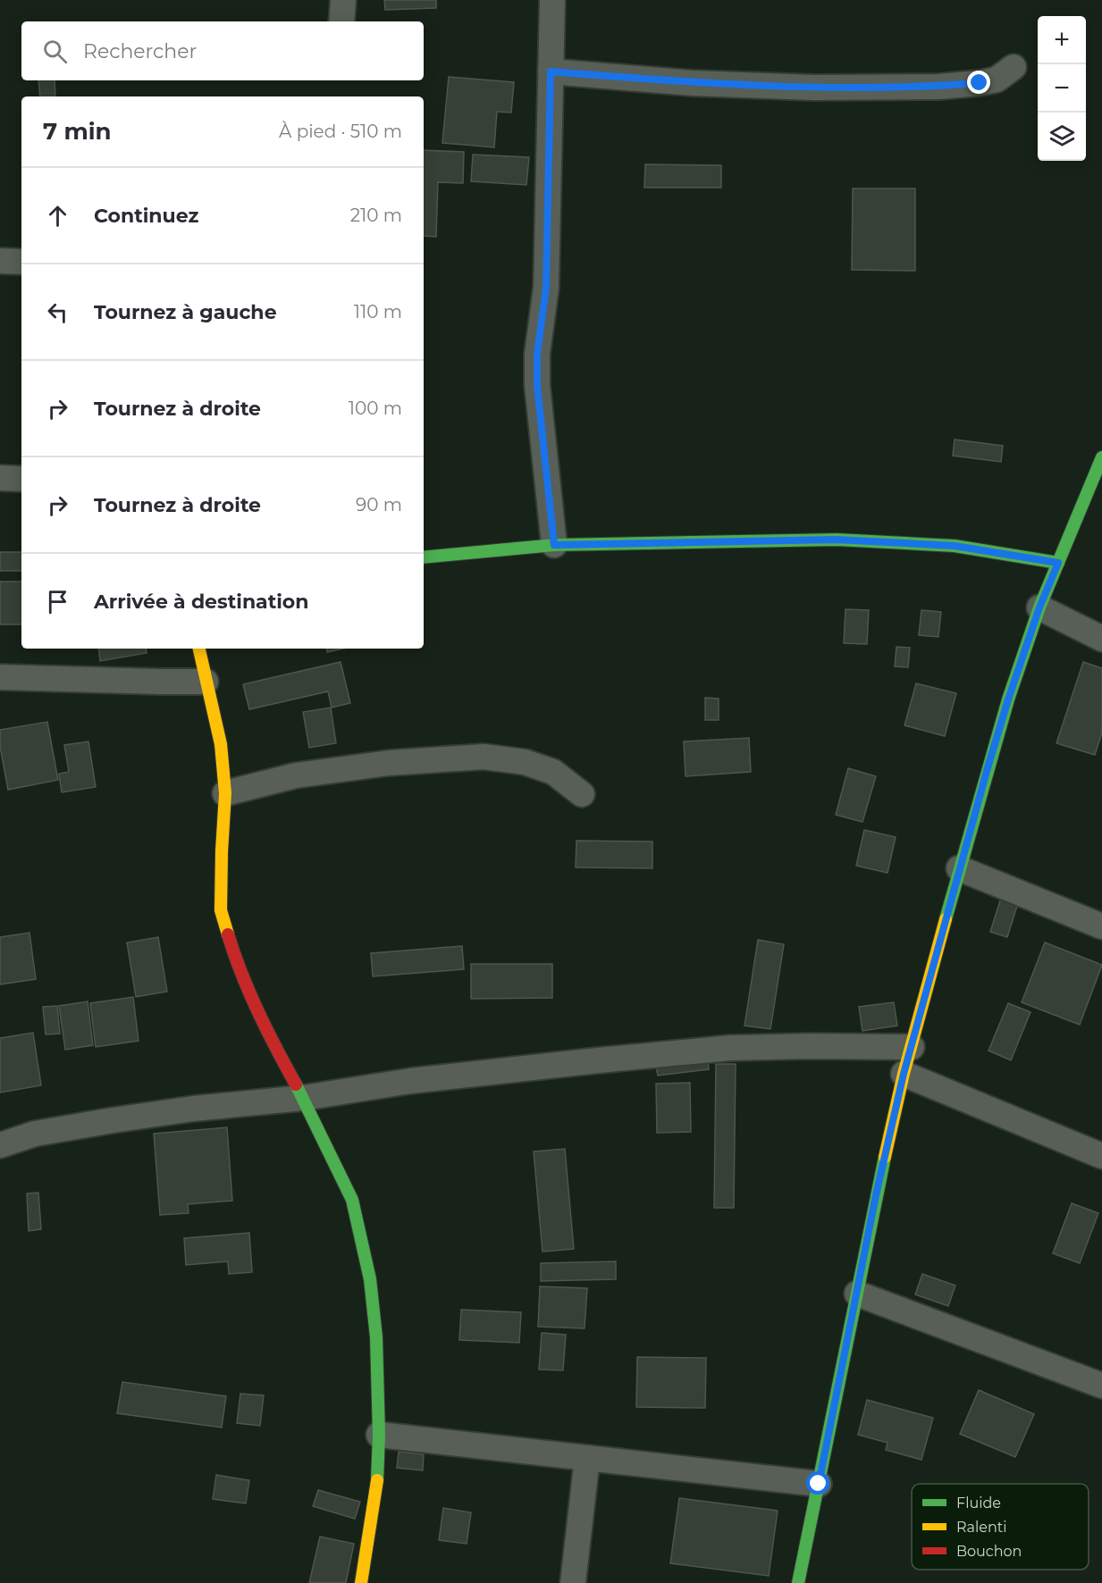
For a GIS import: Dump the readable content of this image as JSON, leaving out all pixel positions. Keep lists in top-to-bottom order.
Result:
{
  "legend": ["Fluide", "Ralenti", "Bouchon"],
  "page": {
    "map_buttons": ["+", "−"],
    "search": "Rechercher",
    "heading": ["7 min", "À pied · 510 m"],
    "list": [
      ["Continuez", "210 m"],
      ["Tournez à gauche", "110 m"],
      ["Tournez à droite", "100 m"],
      ["Tournez à droite", "90 m"],
      "Arrivée à destination"
    ]
  }
}
